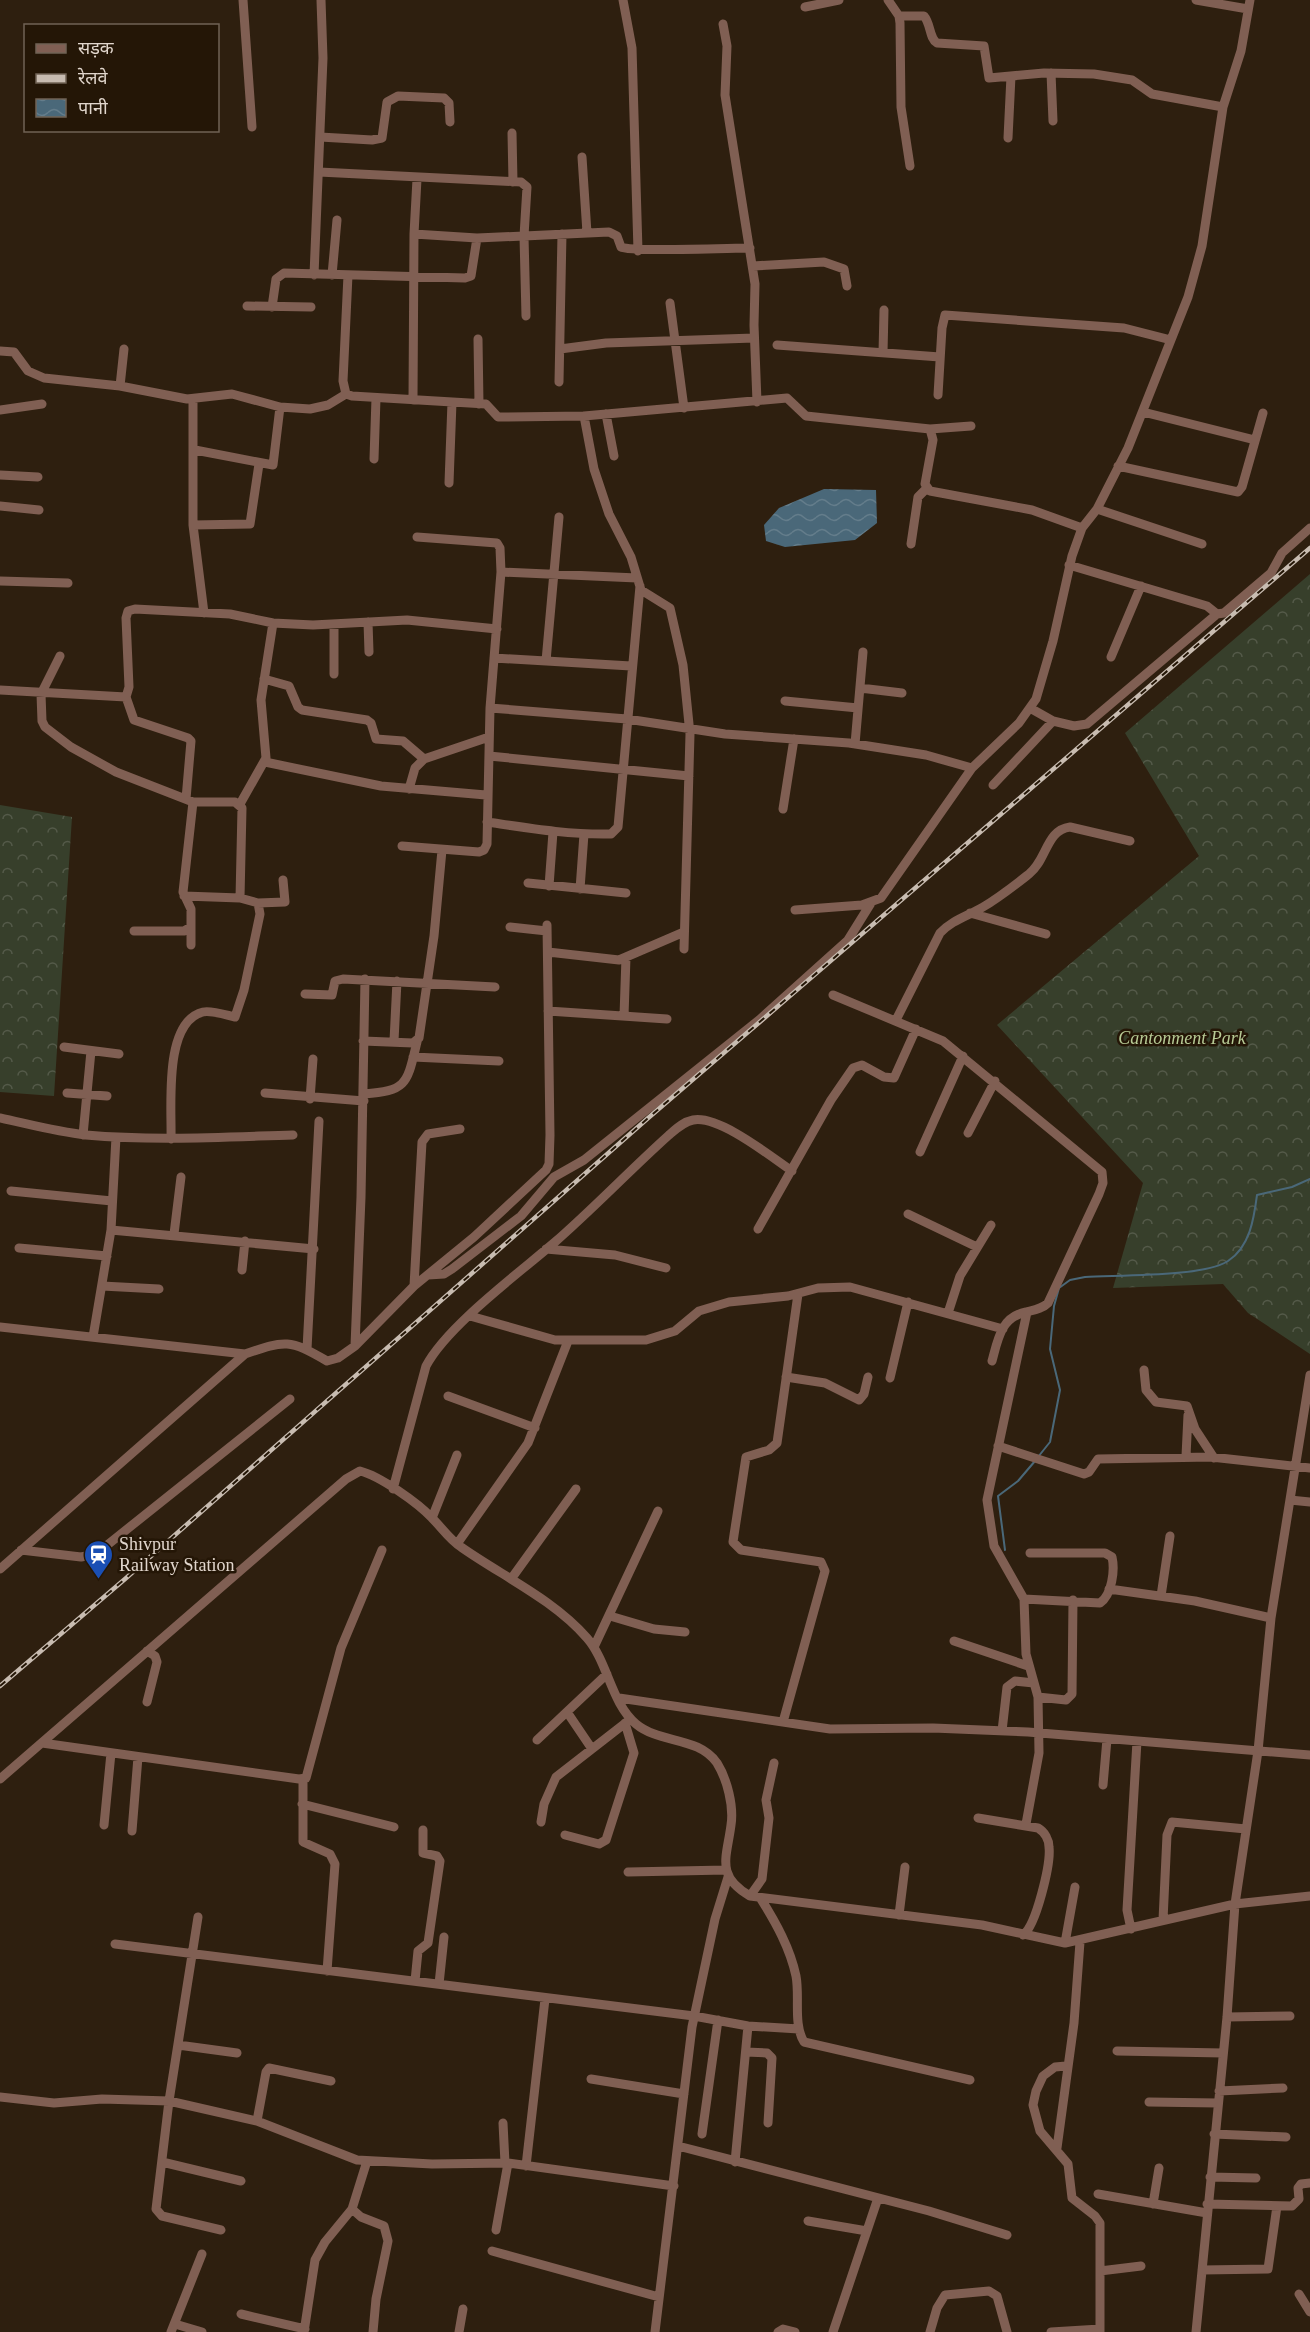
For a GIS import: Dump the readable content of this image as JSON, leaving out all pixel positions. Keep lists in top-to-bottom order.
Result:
{
  "parks": ["Cantonment Park"],
  "places": {
    "station": ["Shivpur Railway Station"]
  },
  "legend": ["सड़क", "रेलवे", "पानी"]
}
